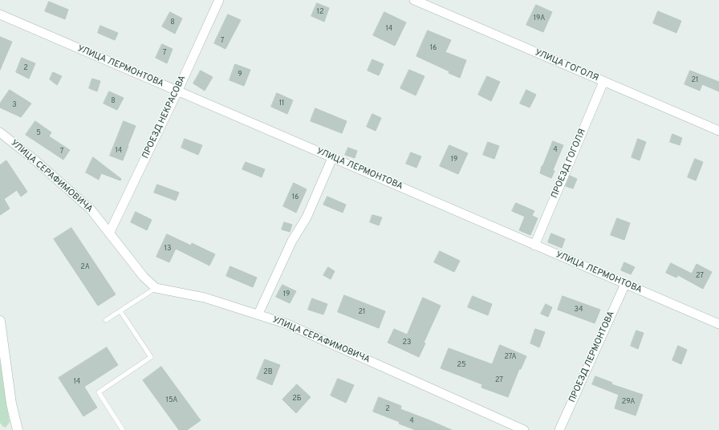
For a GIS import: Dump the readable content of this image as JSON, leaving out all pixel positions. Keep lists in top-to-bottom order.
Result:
{
  "streets": {
    "street": [
      "УЛИЦА ГОГОЛЯ",
      "УЛИЦА ЛЕРМОНТОВА",
      "ПРОЕЗД НЕКРАСОВА",
      "ПРОЕЗД ГОГОЛЯ",
      "УЛИЦА СЕРАФИМОВИЧА",
      "ПРОЕЗД ЛЕРМОНТОВА"
    ]
  },
  "crossings": [
    ["УЛИЦА ГОГОЛЯ", "ПРОЕЗД ГОГОЛЯ"],
    ["УЛИЦА ЛЕРМОНТОВА", "ПРОЕЗД НЕКРАСОВА"],
    ["УЛИЦА ЛЕРМОНТОВА", "ПРОЕЗД ГОГОЛЯ"],
    ["УЛИЦА ЛЕРМОНТОВА", "ПРОЕЗД ЛЕРМОНТОВА"],
    ["ПРОЕЗД НЕКРАСОВА", "УЛИЦА СЕРАФИМОВИЧА"]
  ],
  "house_numbers": [
    "12",
    "19А",
    "8",
    "14",
    "7",
    "16",
    "7",
    "2",
    "9",
    "21",
    "8",
    "11",
    "3",
    "5",
    "4",
    "14",
    "7",
    "19",
    "16",
    "13",
    "2А",
    "27",
    "19",
    "34",
    "21",
    "23",
    "27А",
    "25",
    "2В",
    "27",
    "14",
    "2Б",
    "15А",
    "29А",
    "2",
    "4"
  ]
}
